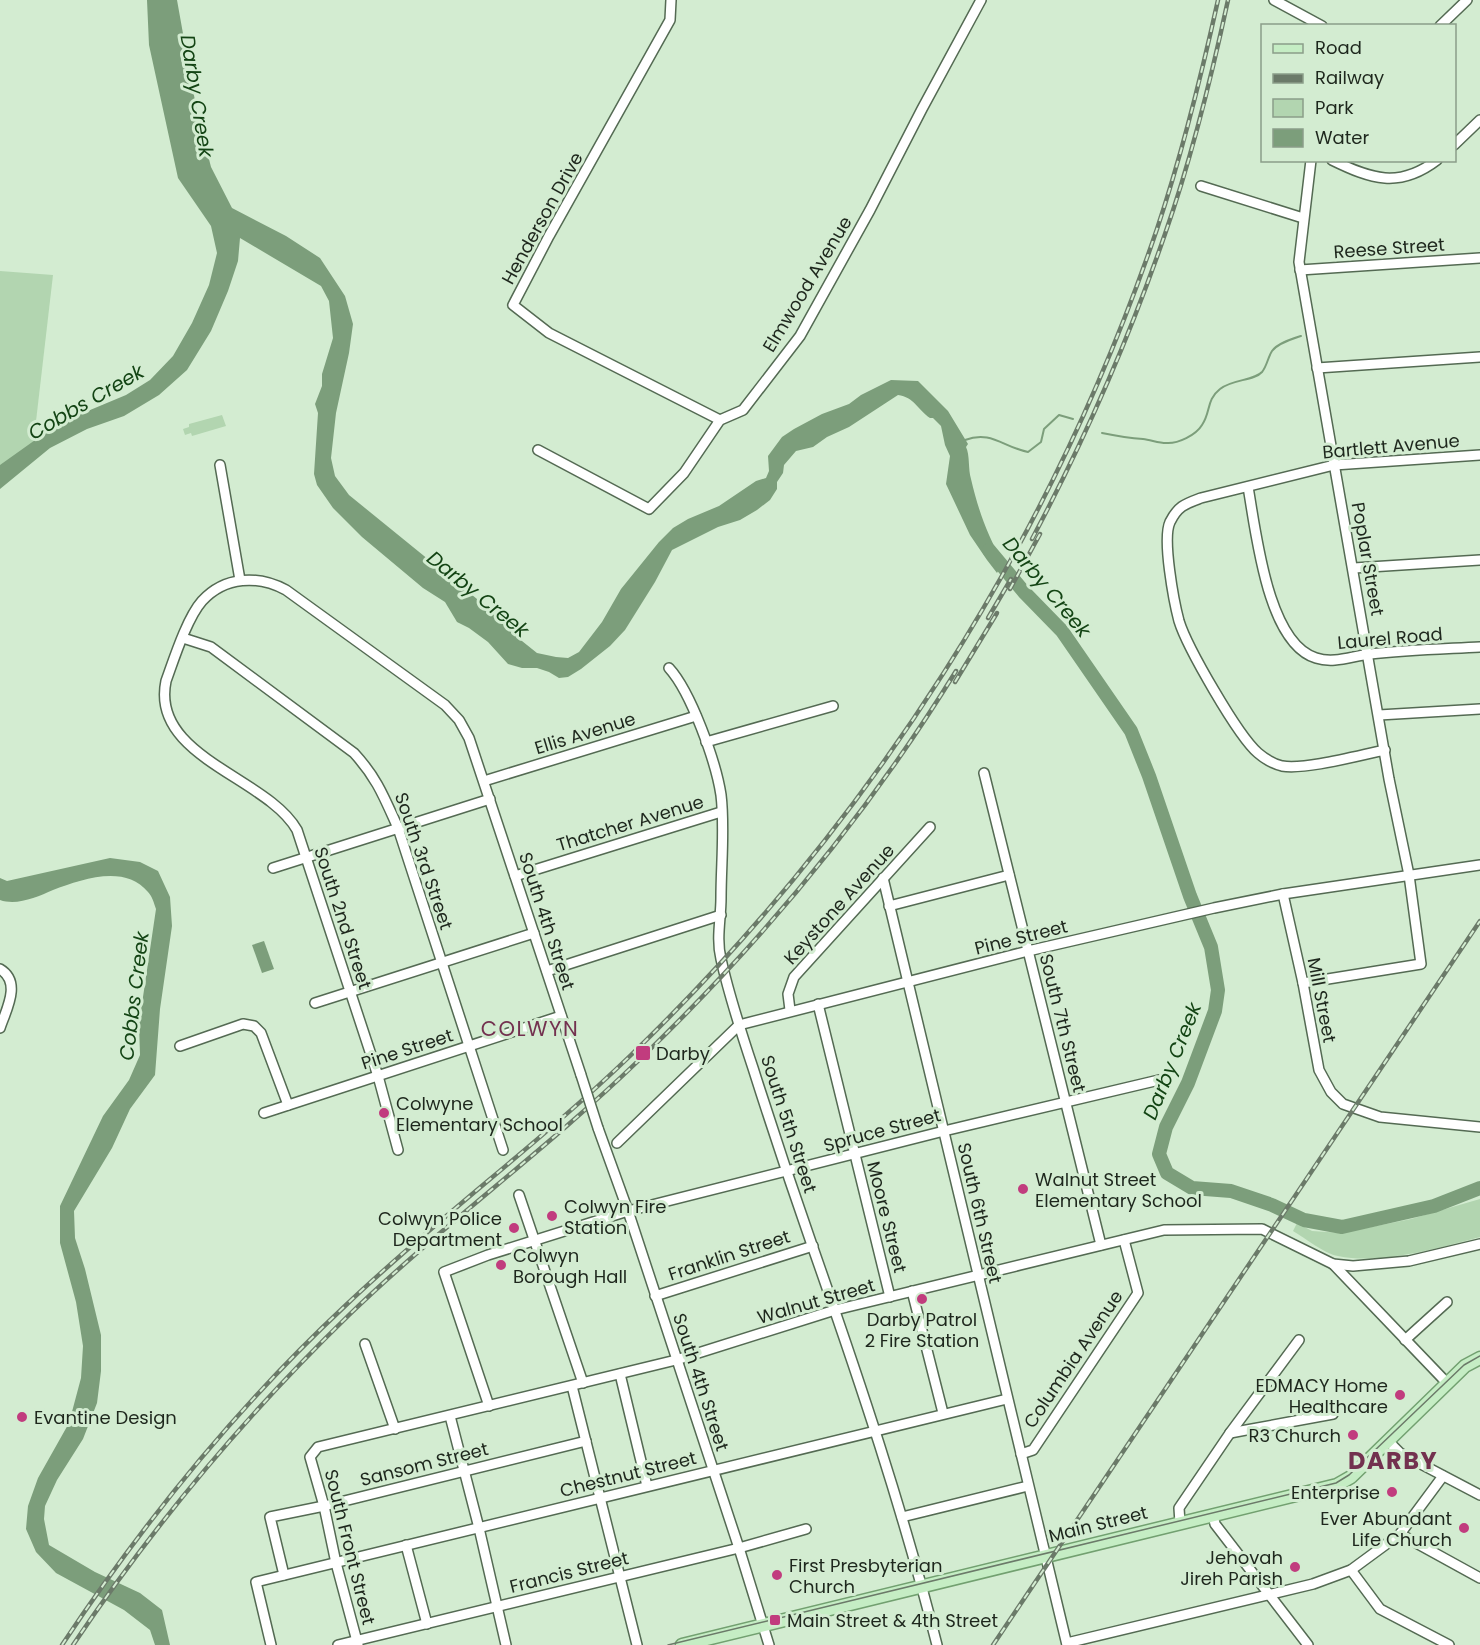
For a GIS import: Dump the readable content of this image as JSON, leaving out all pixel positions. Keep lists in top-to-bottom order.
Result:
{
  "streets": {
    "main road": ["Main Street"],
    "street": [
      "Henderson Drive",
      "Reese Street",
      "Elmwood Avenue",
      "Bartlett Avenue",
      "Poplar Street",
      "Laurel Road",
      "Ellis Avenue",
      "Thatcher Avenue",
      "South 3rd Street",
      "Keystone Avenue",
      "South 2nd Street",
      "South 4th Street",
      "Pine Street",
      "Mill Street",
      "South 7th Street",
      "South 5th Street",
      "Spruce Street",
      "South 6th Street",
      "Moore Street",
      "Franklin Street",
      "Walnut Street",
      "Columbia Avenue",
      "Sansom Street",
      "Chestnut Street",
      "South Front Street",
      "Francis Street"
    ]
  },
  "crossings": [
    ["Henderson Drive", "Elmwood Avenue"],
    ["Reese Street", "Poplar Street"],
    ["Bartlett Avenue", "Poplar Street"],
    ["Bartlett Avenue", "Laurel Road"],
    ["Poplar Street", "Laurel Road"],
    ["Poplar Street", "Pine Street"],
    ["Poplar Street", "Mill Street"],
    ["Ellis Avenue", "South 4th Street"],
    ["Ellis Avenue", "South 5th Street"],
    ["Thatcher Avenue", "South 4th Street"],
    ["Thatcher Avenue", "South 5th Street"],
    ["South 3rd Street", "South 2nd Street"],
    ["South 3rd Street", "Pine Street"],
    ["Keystone Avenue", "Pine Street"],
    ["Keystone Avenue", "South 6th Street"],
    ["South 2nd Street", "South 4th Street"],
    ["South 2nd Street", "Pine Street"],
    ["South 4th Street", "Pine Street"],
    ["South 4th Street", "Spruce Street"],
    ["South 4th Street", "Franklin Street"],
    ["South 4th Street", "Walnut Street"],
    ["South 4th Street", "Chestnut Street"],
    ["South 4th Street", "Main Street"],
    ["South 4th Street", "Francis Street"],
    ["Pine Street", "Mill Street"],
    ["Pine Street", "South 7th Street"],
    ["Pine Street", "South 5th Street"],
    ["Pine Street", "South 6th Street"],
    ["Pine Street", "Moore Street"],
    ["South 7th Street", "Spruce Street"],
    ["South 7th Street", "Walnut Street"],
    ["South 5th Street", "Spruce Street"],
    ["South 5th Street", "Franklin Street"],
    ["South 5th Street", "Walnut Street"],
    ["South 5th Street", "Chestnut Street"],
    ["South 5th Street", "Main Street"],
    ["Spruce Street", "South 6th Street"],
    ["Spruce Street", "Moore Street"],
    ["Spruce Street", "Walnut Street"],
    ["South 6th Street", "Walnut Street"],
    ["South 6th Street", "Columbia Avenue"],
    ["South 6th Street", "Chestnut Street"],
    ["South 6th Street", "Main Street"],
    ["Moore Street", "Walnut Street"],
    ["Moore Street", "Chestnut Street"],
    ["Walnut Street", "Columbia Avenue"],
    ["Walnut Street", "South Front Street"],
    ["Sansom Street", "Chestnut Street"],
    ["Sansom Street", "South Front Street"],
    ["Chestnut Street", "South Front Street"],
    ["South Front Street", "Francis Street"]
  ],
  "districts": ["COLWYN", "DARBY"],
  "water": ["Darby Creek", "Cobbs Creek"],
  "places": {
    "transit": ["Darby", "Main Street & 4th Street"],
    "other": [
      "Colwyne Elementary School",
      "Walnut Street Elementary School",
      "Colwyn Fire Station",
      "Colwyn Police Department",
      "Colwyn Borough Hall",
      "Darby Patrol 2 Fire Station",
      "EDMACY Home Healthcare",
      "Evantine Design",
      "R3 Church",
      "Enterprise",
      "Ever Abundant Life Church",
      "Jehovah Jireh Parish",
      "First Presbyterian Church"
    ]
  },
  "legend": [
    "Road",
    "Railway",
    "Park",
    "Water"
  ]
}
